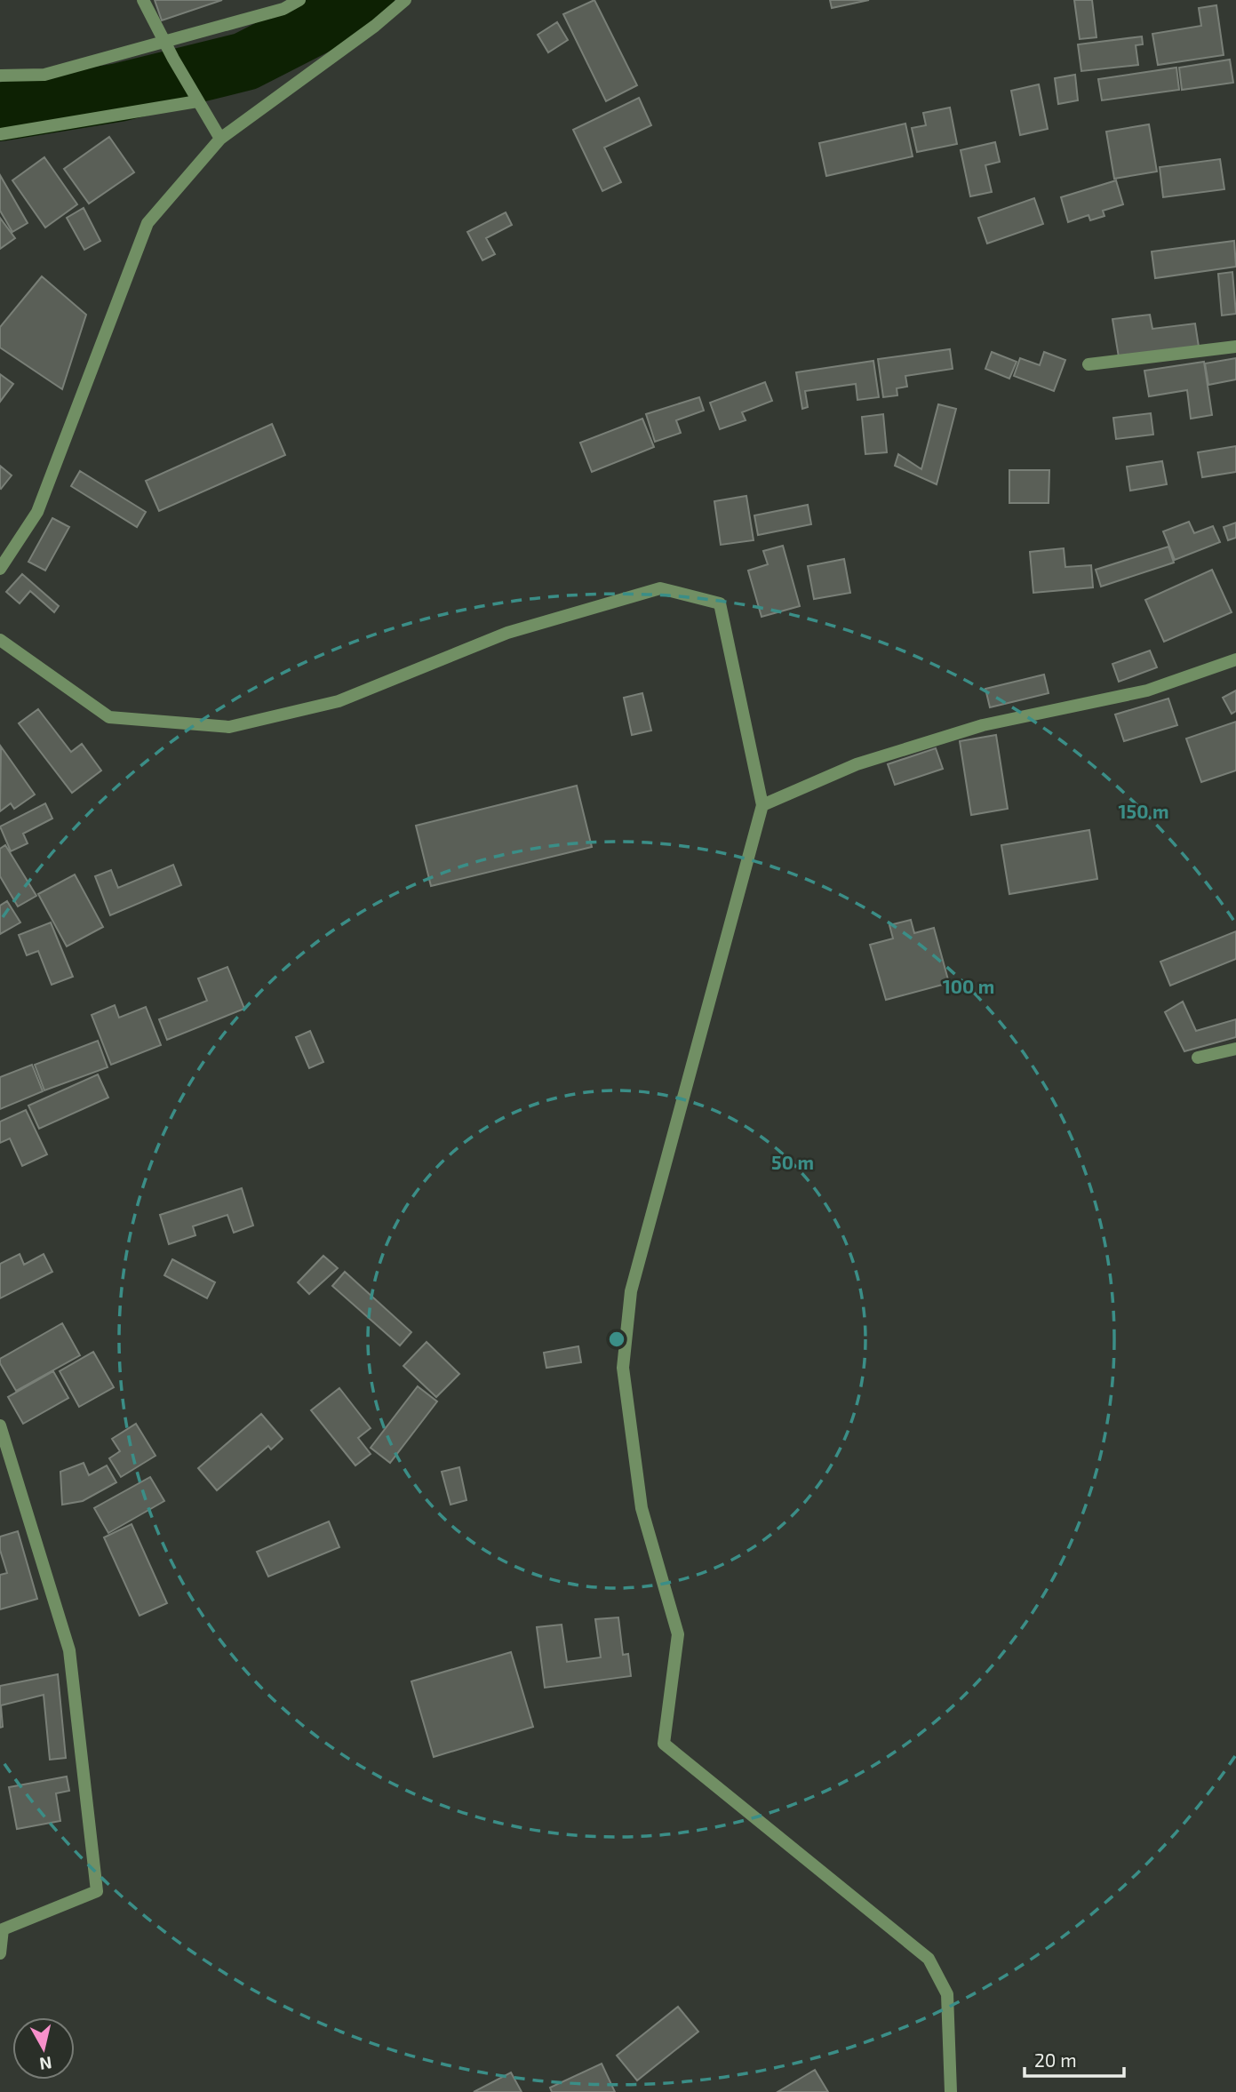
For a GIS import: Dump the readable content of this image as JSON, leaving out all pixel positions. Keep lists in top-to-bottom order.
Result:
{
  "scale_bar": "20 m",
  "north": "bottom",
  "rings": ["150 m", "100 m", "50 m"]
}
